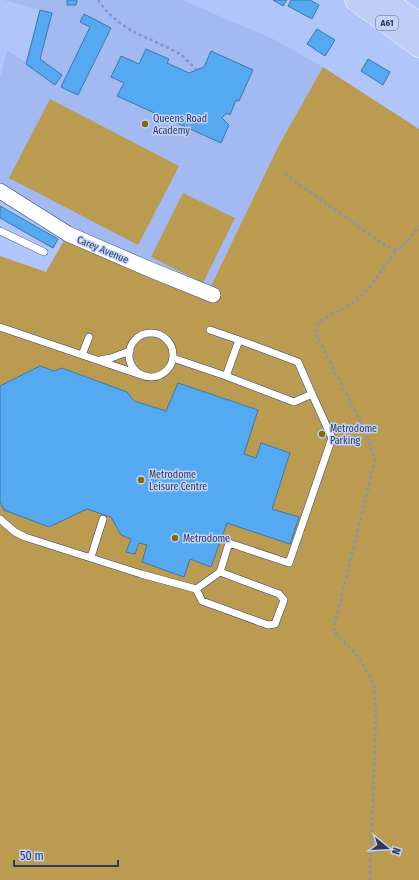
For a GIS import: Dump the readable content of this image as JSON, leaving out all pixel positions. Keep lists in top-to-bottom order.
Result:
{
  "streets": {
    "highway": ["A61"],
    "street": ["Carey Avenue"]
  },
  "places": [
    "Queens Road Academy",
    "Metrodome Parking",
    "Metrodome Leisure Centre",
    "Metrodome"
  ],
  "scale_bar": "50 m",
  "north": "right"
}
